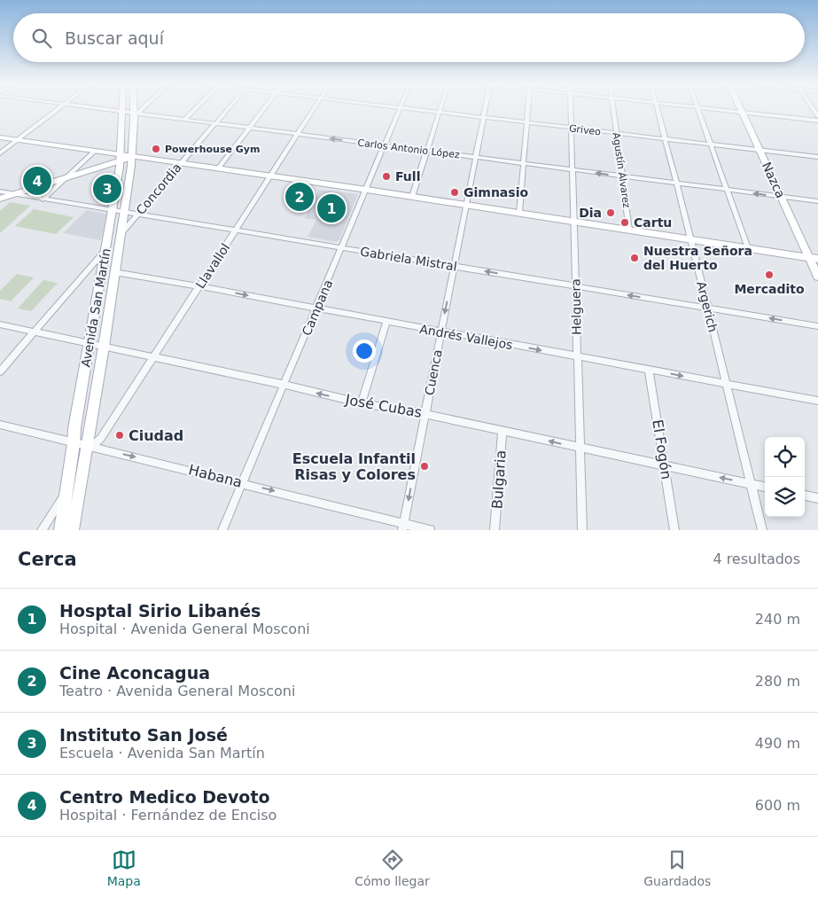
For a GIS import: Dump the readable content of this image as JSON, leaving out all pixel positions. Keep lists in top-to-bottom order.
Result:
{
  "streets": {
    "main road": ["Nazca", "Avenida San Martín"],
    "street": [
      "Griveo",
      "Carlos Antonio López",
      "Agustín Álvarez",
      "Concordia",
      "Gabriela Mistral",
      "Llavallol",
      "Helguera",
      "Argerich",
      "Campana",
      "Andrés Vallejos",
      "Cuenca",
      "José Cubas",
      "El Fogón",
      "Habana",
      "Bulgaria"
    ]
  },
  "crossings": [
    ["Griveo", "Agustín Álvarez"],
    ["Griveo", "Nazca"],
    ["Griveo", "Helguera"],
    ["Griveo", "Argerich"],
    ["Griveo", "Campana"],
    ["Griveo", "Cuenca"],
    ["Carlos Antonio López", "Agustín Álvarez"],
    ["Carlos Antonio López", "Nazca"],
    ["Carlos Antonio López", "Concordia"],
    ["Carlos Antonio López", "Llavallol"],
    ["Carlos Antonio López", "Helguera"],
    ["Carlos Antonio López", "Argerich"],
    ["Carlos Antonio López", "Avenida San Martín"],
    ["Carlos Antonio López", "Campana"],
    ["Carlos Antonio López", "Cuenca"],
    ["Concordia", "Gabriela Mistral"],
    ["Concordia", "Avenida San Martín"],
    ["Gabriela Mistral", "Llavallol"],
    ["Gabriela Mistral", "Helguera"],
    ["Gabriela Mistral", "Argerich"],
    ["Gabriela Mistral", "Avenida San Martín"],
    ["Gabriela Mistral", "Campana"],
    ["Gabriela Mistral", "Cuenca"],
    ["Llavallol", "Avenida San Martín"],
    ["Llavallol", "Andrés Vallejos"],
    ["Llavallol", "José Cubas"],
    ["Llavallol", "Habana"],
    ["Helguera", "Andrés Vallejos"],
    ["Helguera", "José Cubas"],
    ["Argerich", "Andrés Vallejos"],
    ["Argerich", "José Cubas"],
    ["Avenida San Martín", "Andrés Vallejos"],
    ["Avenida San Martín", "José Cubas"],
    ["Avenida San Martín", "Habana"],
    ["Campana", "Andrés Vallejos"],
    ["Campana", "José Cubas"],
    ["Campana", "Habana"],
    ["Andrés Vallejos", "Cuenca"],
    ["Andrés Vallejos", "El Fogón"],
    ["Cuenca", "José Cubas"],
    ["Cuenca", "Habana"],
    ["José Cubas", "El Fogón"],
    ["José Cubas", "Bulgaria"]
  ],
  "one_way": [
    "Gabriela Mistral",
    "Andrés Vallejos",
    "Cuenca",
    "Habana"
  ],
  "places": [
    "Powerhouse Gym",
    "Full",
    "Gimnasio",
    "Dia",
    "Cartu",
    "Nuestra Señora del Huerto",
    "Mercadito",
    "Ciudad",
    "Escuela Infantil Risas y Colores"
  ],
  "page": {
    "search": "Buscar aquí",
    "pins": [
      "4",
      "3",
      "2",
      "1"
    ],
    "heading": ["Cerca", "4 resultados"],
    "list": [
      {
        "mark": "1",
        "name": "Hosptal Sirio Libanés",
        "note": "Hospital · Avenida General Mosconi",
        "value": "240 m"
      },
      {
        "mark": "2",
        "name": "Cine Aconcagua",
        "note": "Teatro · Avenida General Mosconi",
        "value": "280 m"
      },
      {
        "mark": "3",
        "name": "Instituto San José",
        "note": "Escuela · Avenida San Martín",
        "value": "490 m"
      },
      {
        "mark": "4",
        "name": "Centro Medico Devoto",
        "note": "Hospital · Fernández de Enciso",
        "value": "600 m"
      }
    ],
    "nav": ["Mapa", "Cómo llegar", "Guardados"]
  }
}
